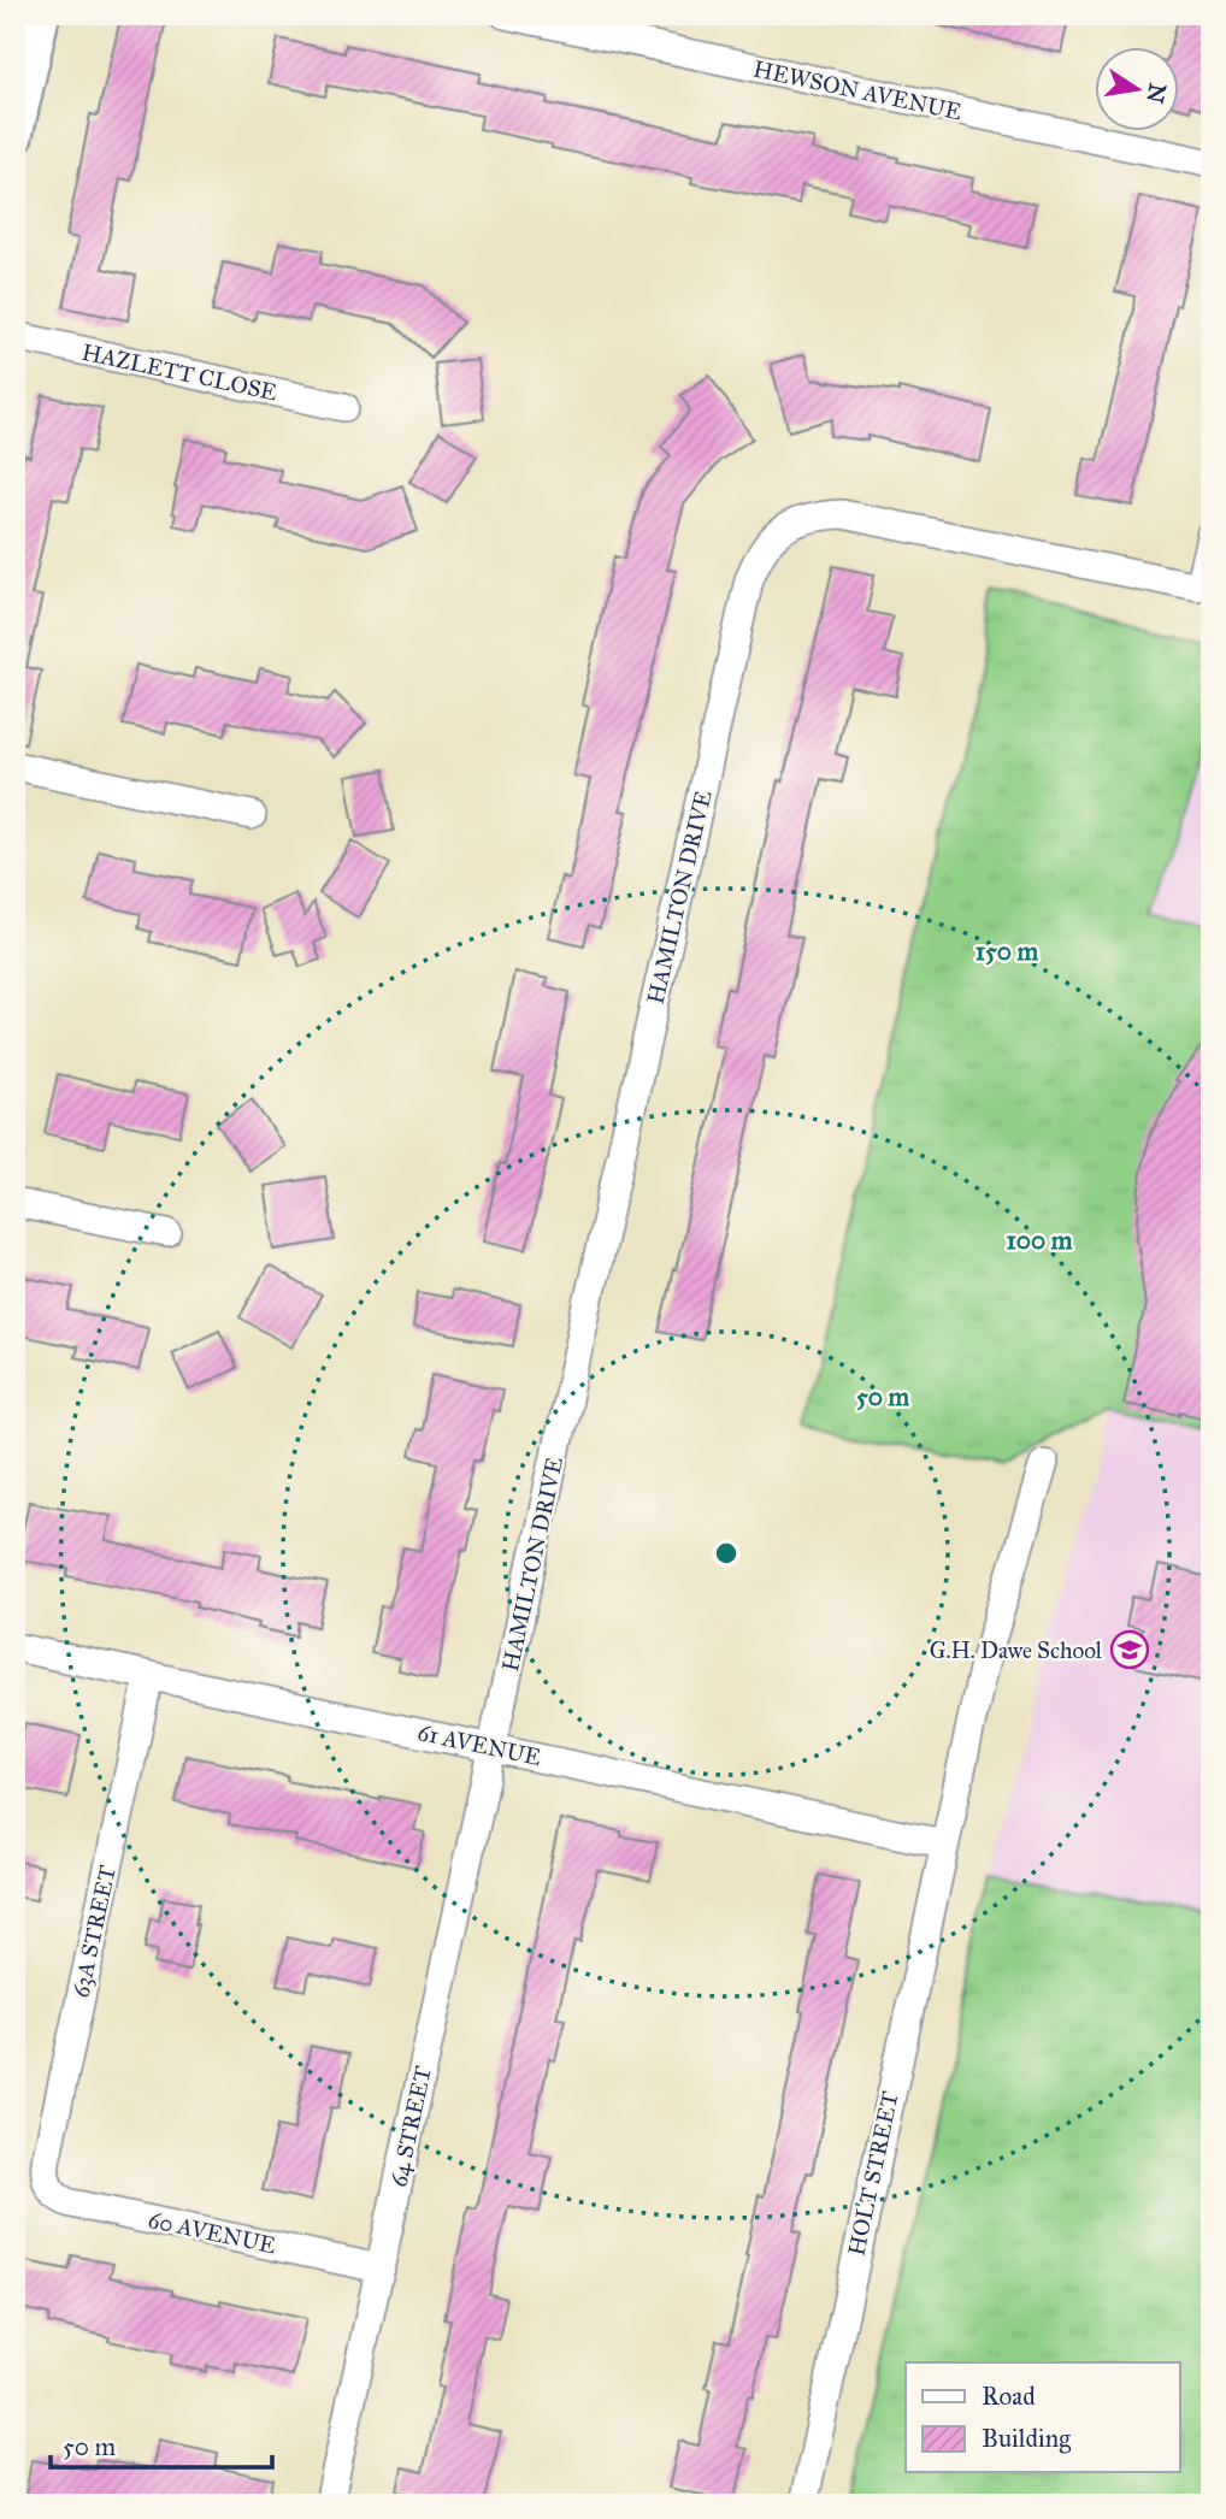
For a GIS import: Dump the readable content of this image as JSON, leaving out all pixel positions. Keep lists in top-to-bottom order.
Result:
{
  "streets": {
    "street": [
      "HEWSON AVENUE",
      "HAZLETT CLOSE",
      "HAMILTON DRIVE",
      "61 AVENUE",
      "63A STREET",
      "64 STREET",
      "HOLT STREET",
      "60 AVENUE"
    ]
  },
  "crossings": [
    ["HAMILTON DRIVE", "61 AVENUE"],
    ["HAMILTON DRIVE", "64 STREET"],
    ["61 AVENUE", "63A STREET"],
    ["61 AVENUE", "64 STREET"],
    ["61 AVENUE", "HOLT STREET"],
    ["63A STREET", "60 AVENUE"],
    ["64 STREET", "60 AVENUE"]
  ],
  "places": {
    "school or university": ["G.H. Dawe School"]
  },
  "legend": ["Road", "Building"],
  "scale_bar": "50 m",
  "north": "right",
  "rings": ["150 m", "100 m", "50 m"]
}
